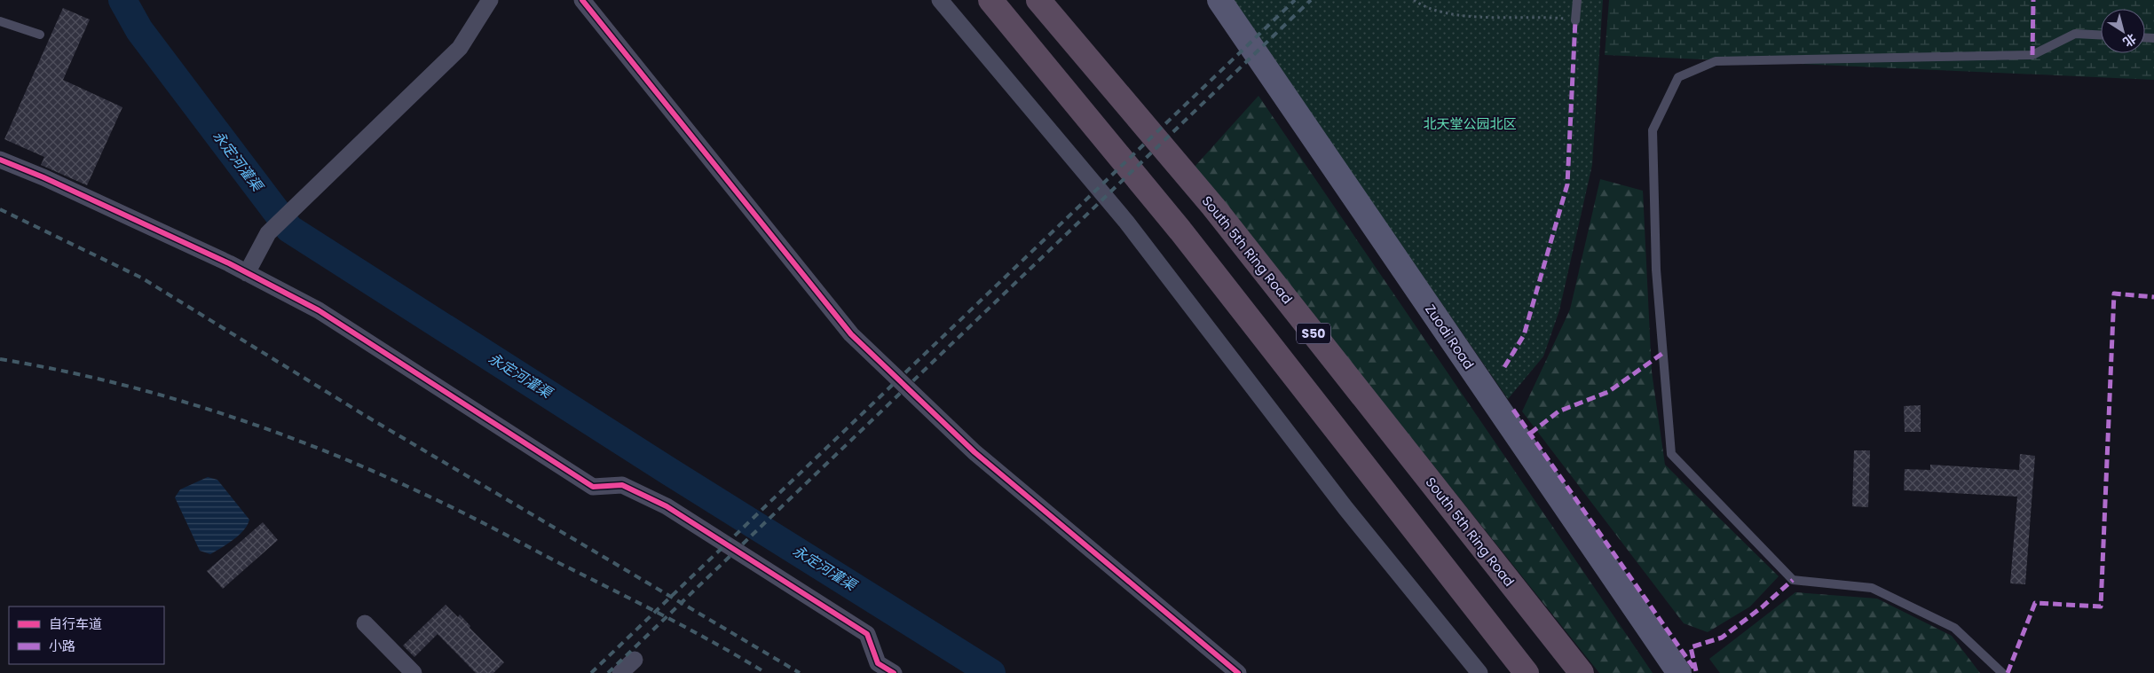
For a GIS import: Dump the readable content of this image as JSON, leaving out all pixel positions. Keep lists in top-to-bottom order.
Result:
{
  "streets": {
    "highway": ["South 5th Ring Road", "S50"],
    "main road": ["Zuodi Road"]
  },
  "water": ["永定河灌渠"],
  "parks": ["北天堂公园北区"],
  "legend": ["自行车道", "小路"],
  "north": "bottom right"
}
